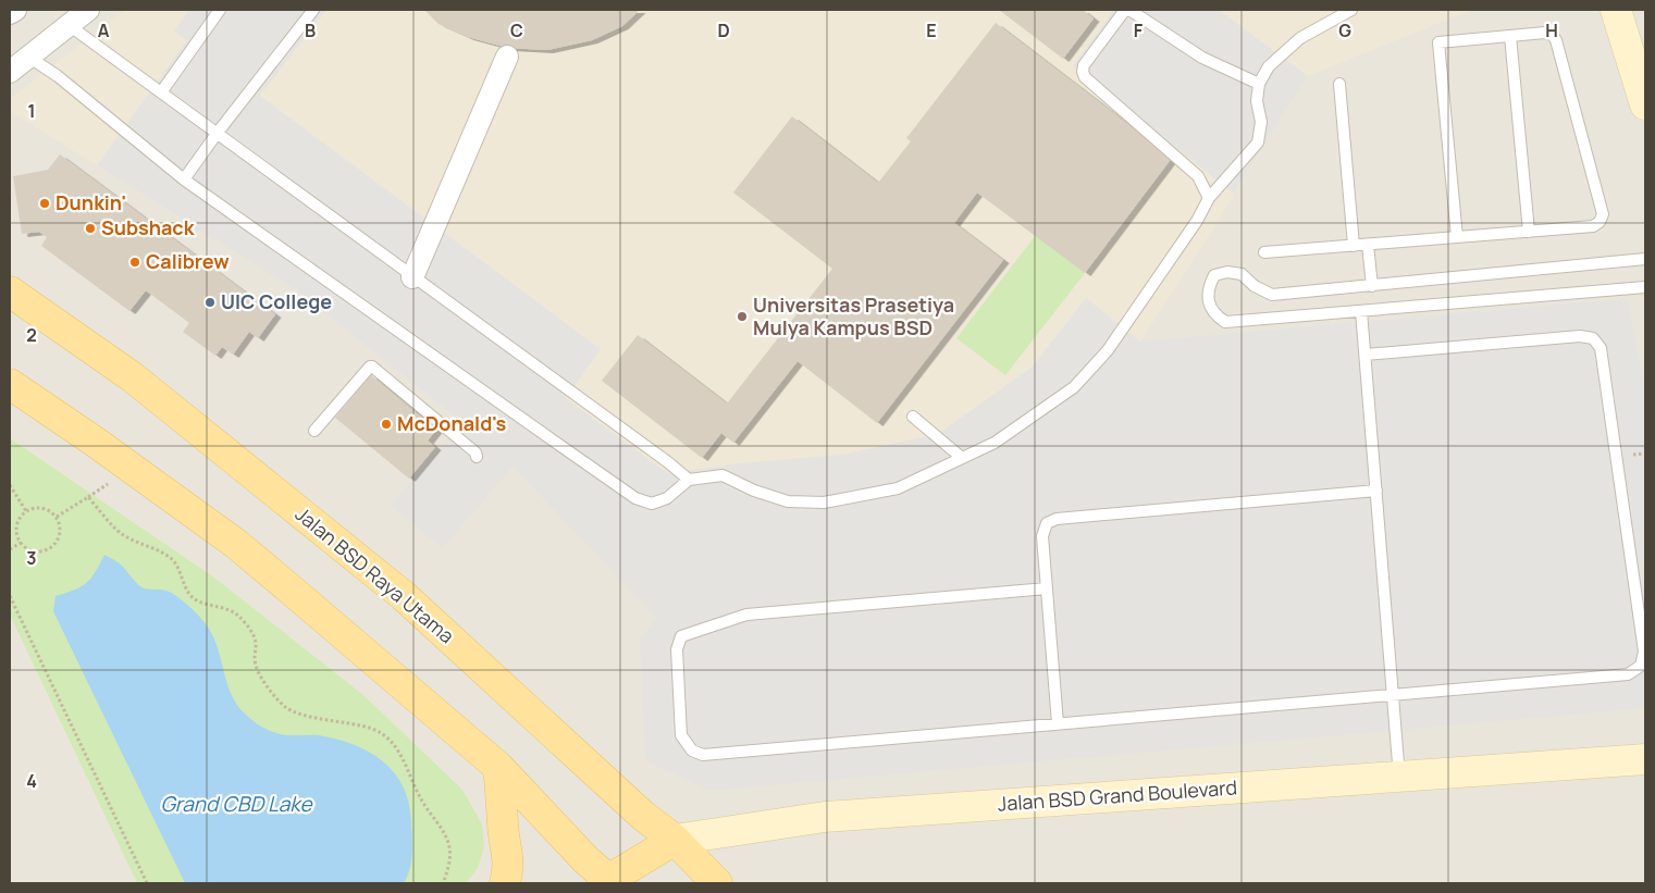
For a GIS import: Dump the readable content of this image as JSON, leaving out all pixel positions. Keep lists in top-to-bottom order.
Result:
{
  "streets": {
    "main road": ["Jalan BSD Raya Utama", "Jalan BSD Grand Boulevard"]
  },
  "crossings": [
    ["Jalan BSD Raya Utama", "Jalan BSD Grand Boulevard"]
  ],
  "water": ["Grand CBD Lake"],
  "places": [
    "Dunkin'",
    "Subshack",
    "Calibrew",
    "UIC College",
    "Universitas Prasetiya Mulya Kampus BSD",
    "McDonald's"
  ],
  "grid": {
    "columns": [
      "A",
      "B",
      "C",
      "D",
      "E",
      "F",
      "G",
      "H"
    ],
    "rows": [
      "1",
      "2",
      "3",
      "4"
    ]
  }
}
